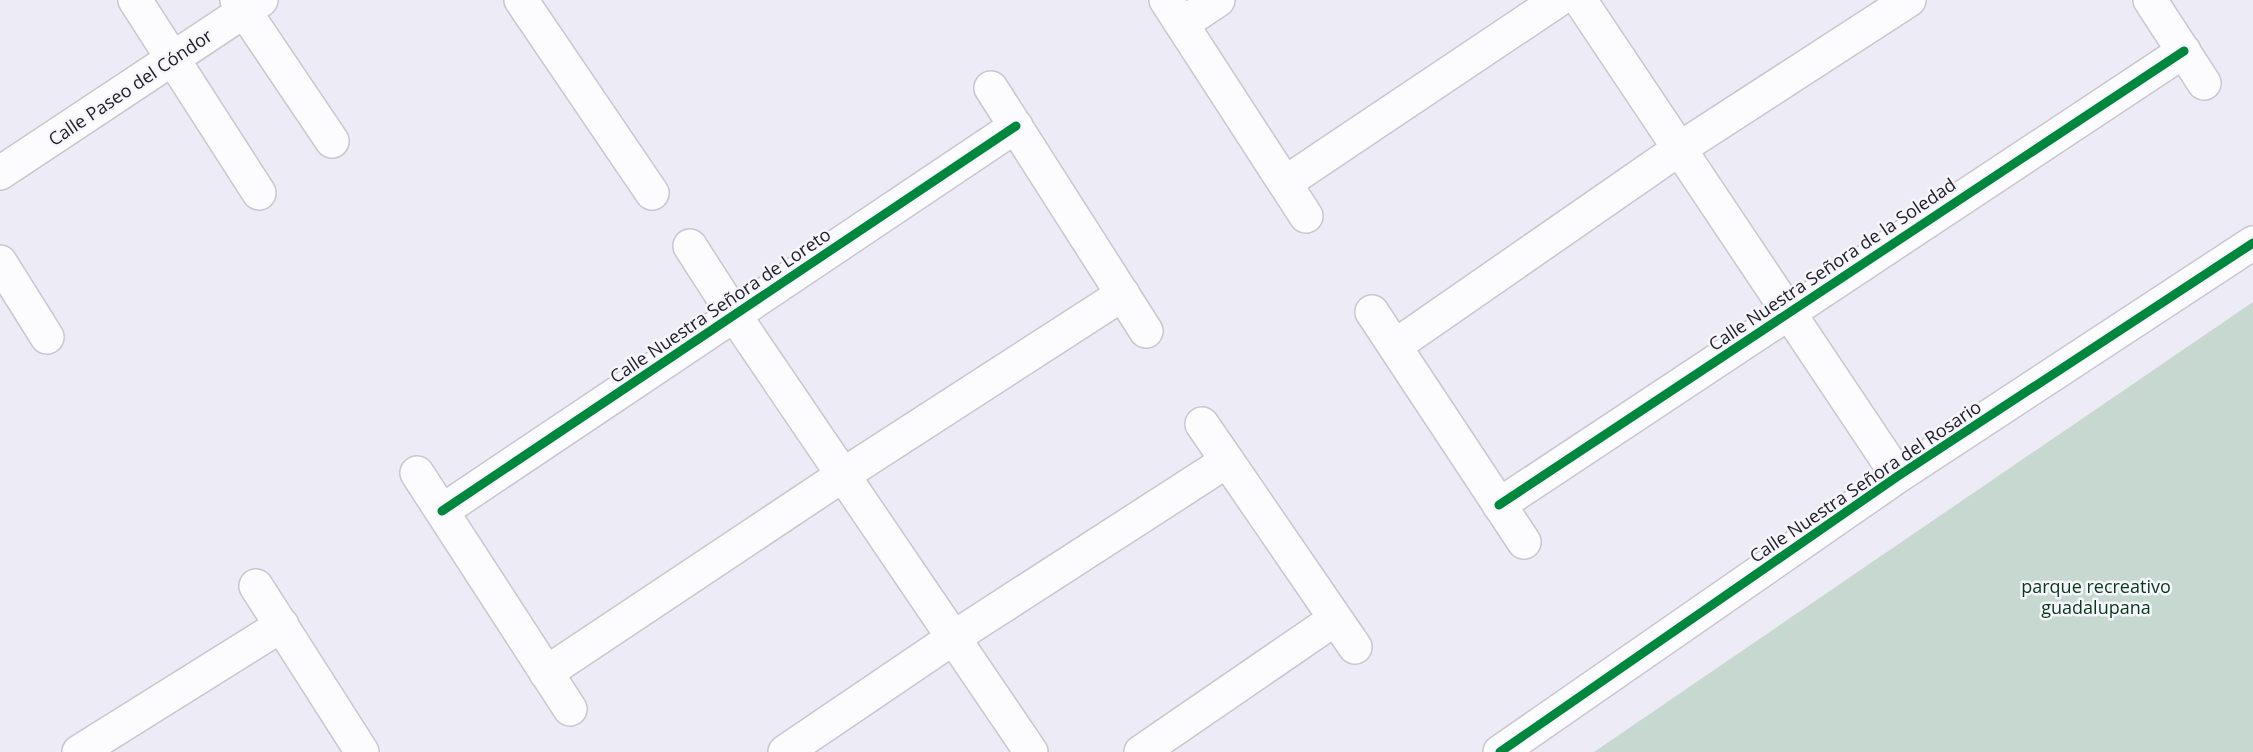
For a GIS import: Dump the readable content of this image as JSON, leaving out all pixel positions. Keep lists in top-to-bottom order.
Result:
{
  "streets": {
    "street": [
      "Calle Paseo del Cóndor",
      "Calle Nuestra Señora de la Soledad",
      "Calle Nuestra Señora de Loreto",
      "Calle Nuestra Señora del Rosario"
    ]
  },
  "crossings": [
    ["Calle Nuestra Señora de la Soledad", "Calle Nuestra Señora del Rosario"]
  ],
  "parks": ["parque recreativo guadalupana"]
}
